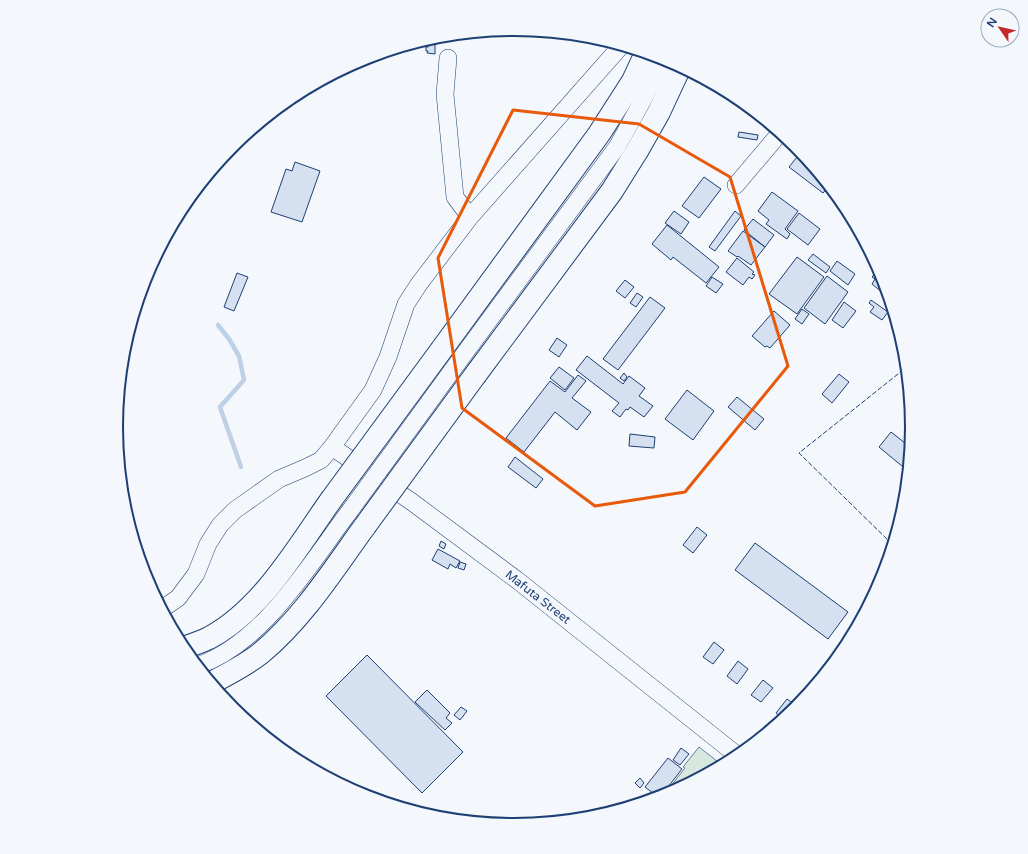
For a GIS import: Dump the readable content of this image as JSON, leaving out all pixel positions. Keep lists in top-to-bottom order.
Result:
{
  "streets": {
    "lane": ["Mafuta Street"]
  },
  "north": "top left"
}
